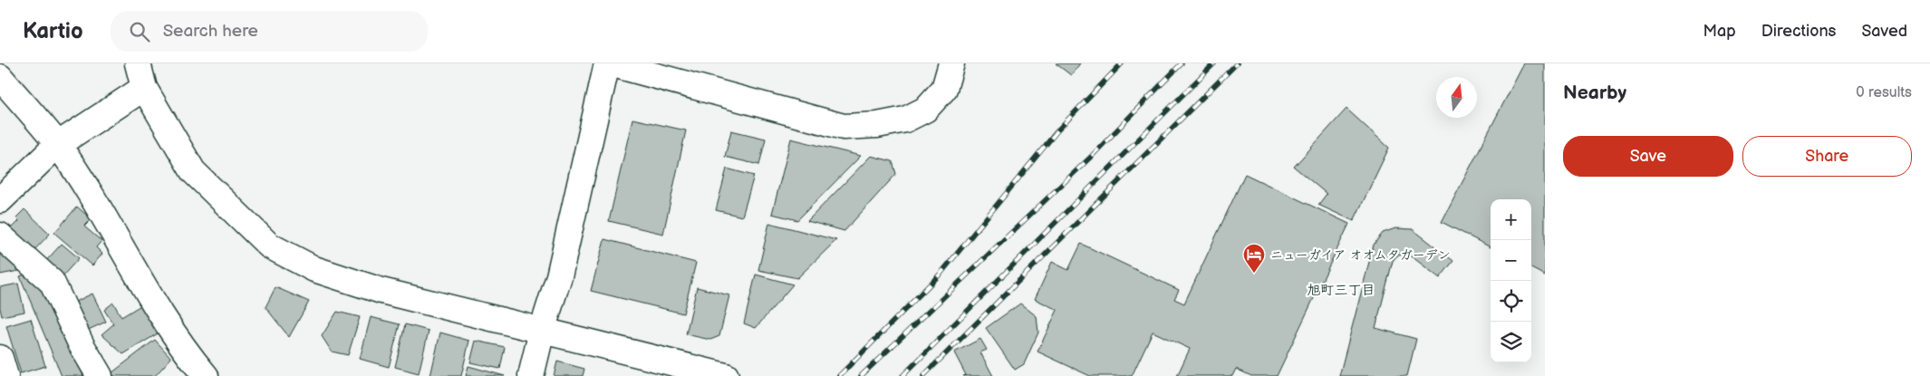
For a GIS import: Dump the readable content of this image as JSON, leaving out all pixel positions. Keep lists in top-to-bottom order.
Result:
{
  "districts": ["旭町三丁目"],
  "places": {
    "hotel": ["ニューガイア オオムタガーデン"]
  },
  "north": "top",
  "page": {
    "header": "Kartio",
    "search": "Search here",
    "nav": ["Map", "Directions", "Saved"],
    "heading": ["Nearby", "0 results"],
    "buttons": ["Save", "Share"],
    "map_buttons": ["+", "−"]
  }
}
